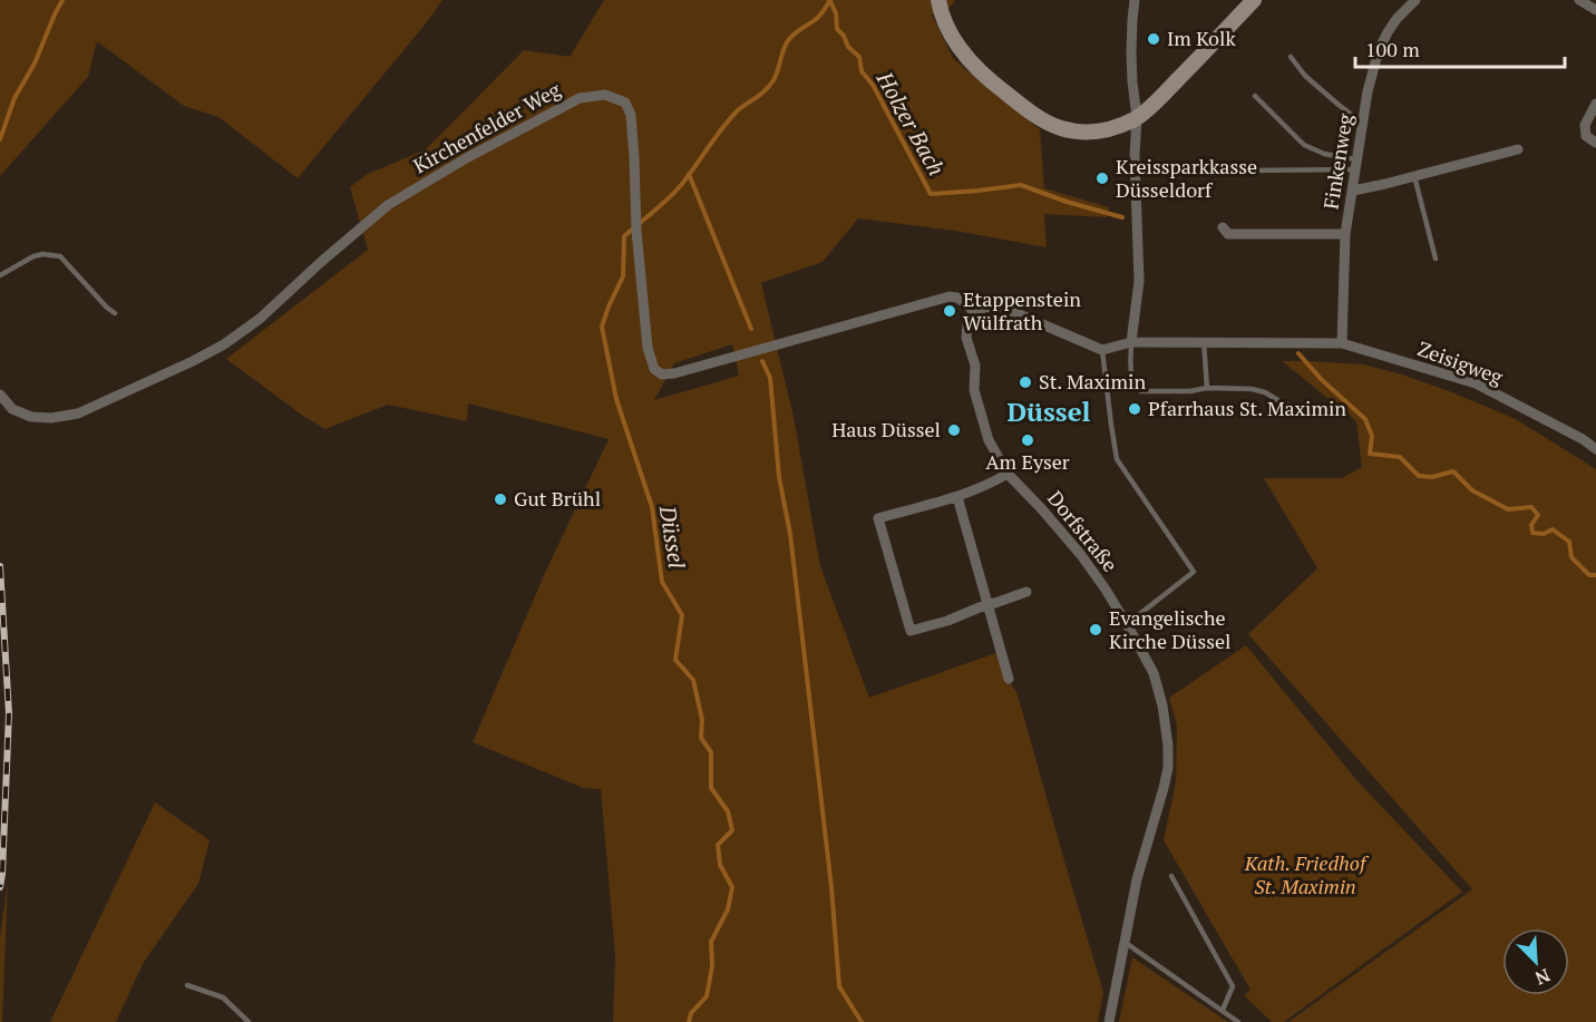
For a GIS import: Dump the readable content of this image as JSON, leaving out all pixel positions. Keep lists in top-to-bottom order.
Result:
{
  "streets": {
    "street": [
      "Kirchenfelder Weg",
      "Finkenweg",
      "Zeisigweg",
      "Dorfstraße"
    ]
  },
  "crossings": [
    ["Kirchenfelder Weg", "Dorfstraße"],
    ["Finkenweg", "Zeisigweg"]
  ],
  "districts": ["Düssel"],
  "water": ["Holzer Bach", "Düssel"],
  "parks": ["Kath. Friedhof St. Maximin"],
  "places": [
    "Im Kolk",
    "Kreissparkkasse Düsseldorf",
    "Etappenstein Wülfrath",
    "St. Maximin",
    "Pfarrhaus St. Maximin",
    "Haus Düssel",
    "Am Eyser",
    "Gut Brühl",
    "Evangelische Kirche Düssel"
  ],
  "scale_bar": "100 m",
  "north": "bottom right"
}
